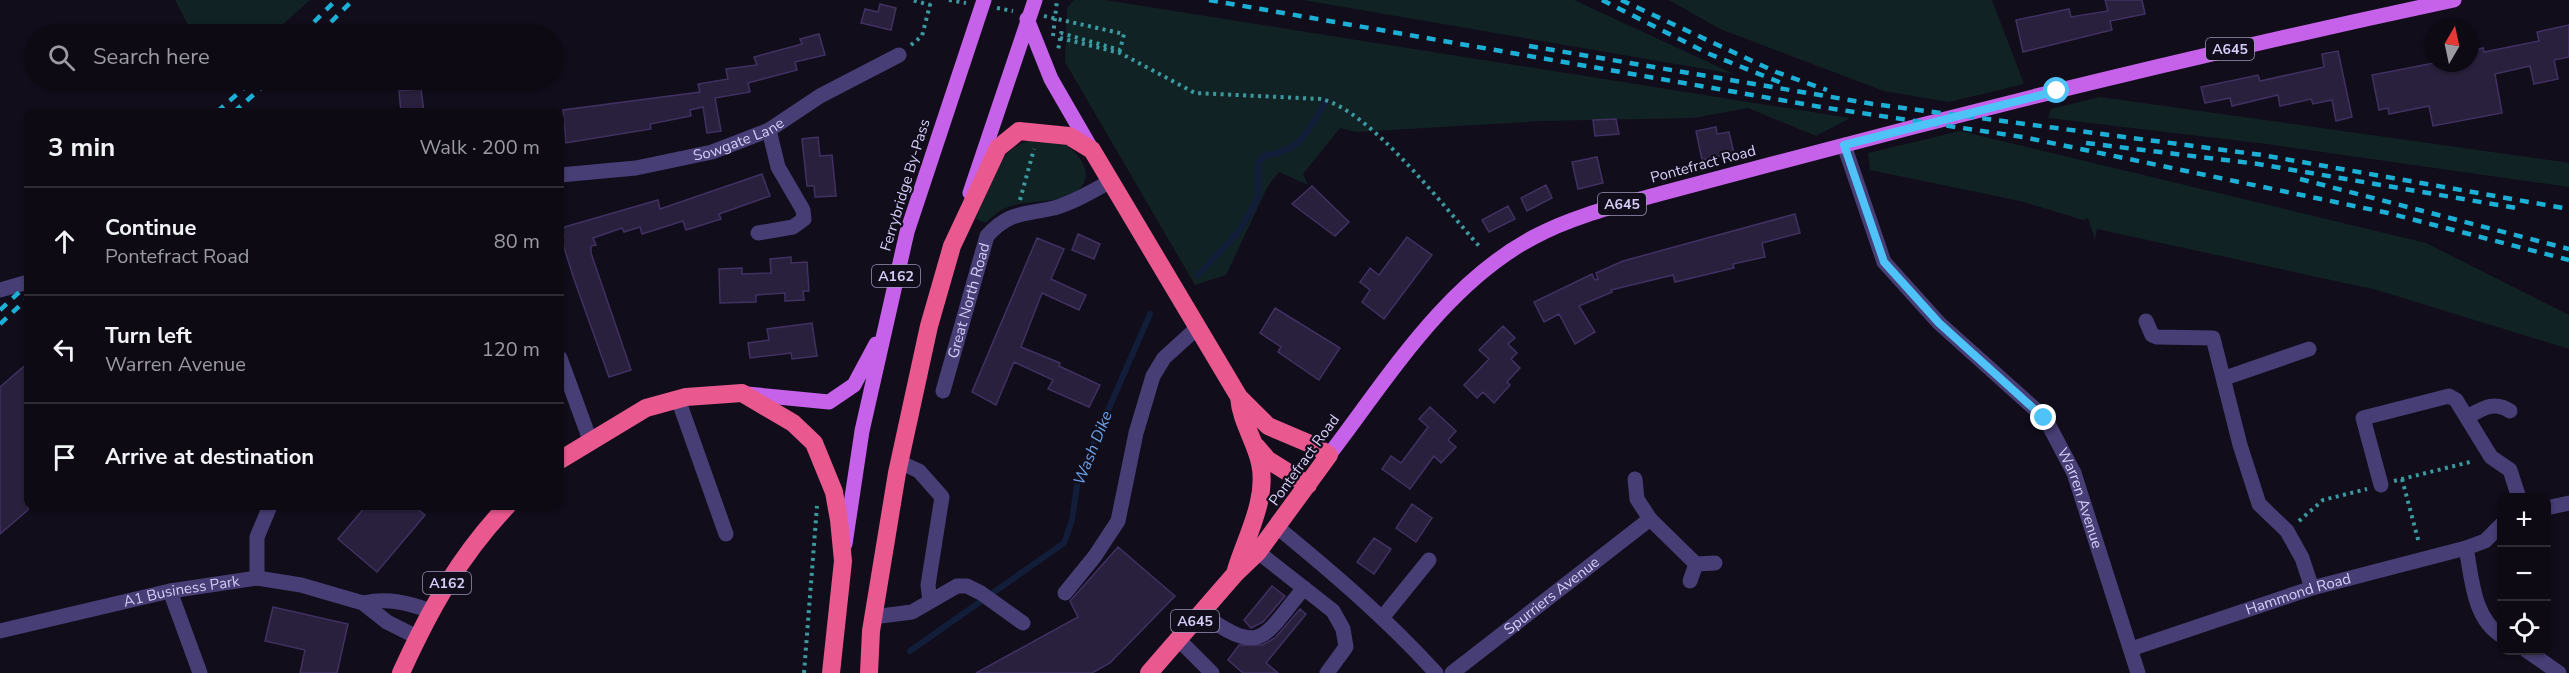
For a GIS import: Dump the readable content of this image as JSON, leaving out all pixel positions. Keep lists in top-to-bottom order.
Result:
{
  "streets": {
    "highway": ["A645", "Pontefract Road", "A162"],
    "main road": ["Ferrybridge By-Pass"],
    "street": [
      "Sowgate Lane",
      "Great North Road",
      "Warren Avenue",
      "A1 Business Park",
      "Hammond Road",
      "Spurriers Avenue"
    ]
  },
  "crossings": [
    ["A645", "Pontefract Road"],
    ["A645", "Great North Road"],
    ["Pontefract Road", "Warren Avenue"],
    ["Ferrybridge By-Pass", "A162"],
    ["A162", "A1 Business Park"],
    ["Warren Avenue", "Hammond Road"]
  ],
  "water": ["Wash Dike"],
  "north": "top",
  "page": {
    "search": "Search here",
    "heading": ["3 min", "Walk · 200 m"],
    "list": [
      ["Continue", "Pontefract Road", "80 m"],
      ["Turn left", "Warren Avenue", "120 m"],
      "Arrive at destination"
    ],
    "map_buttons": ["+", "−"]
  }
}
